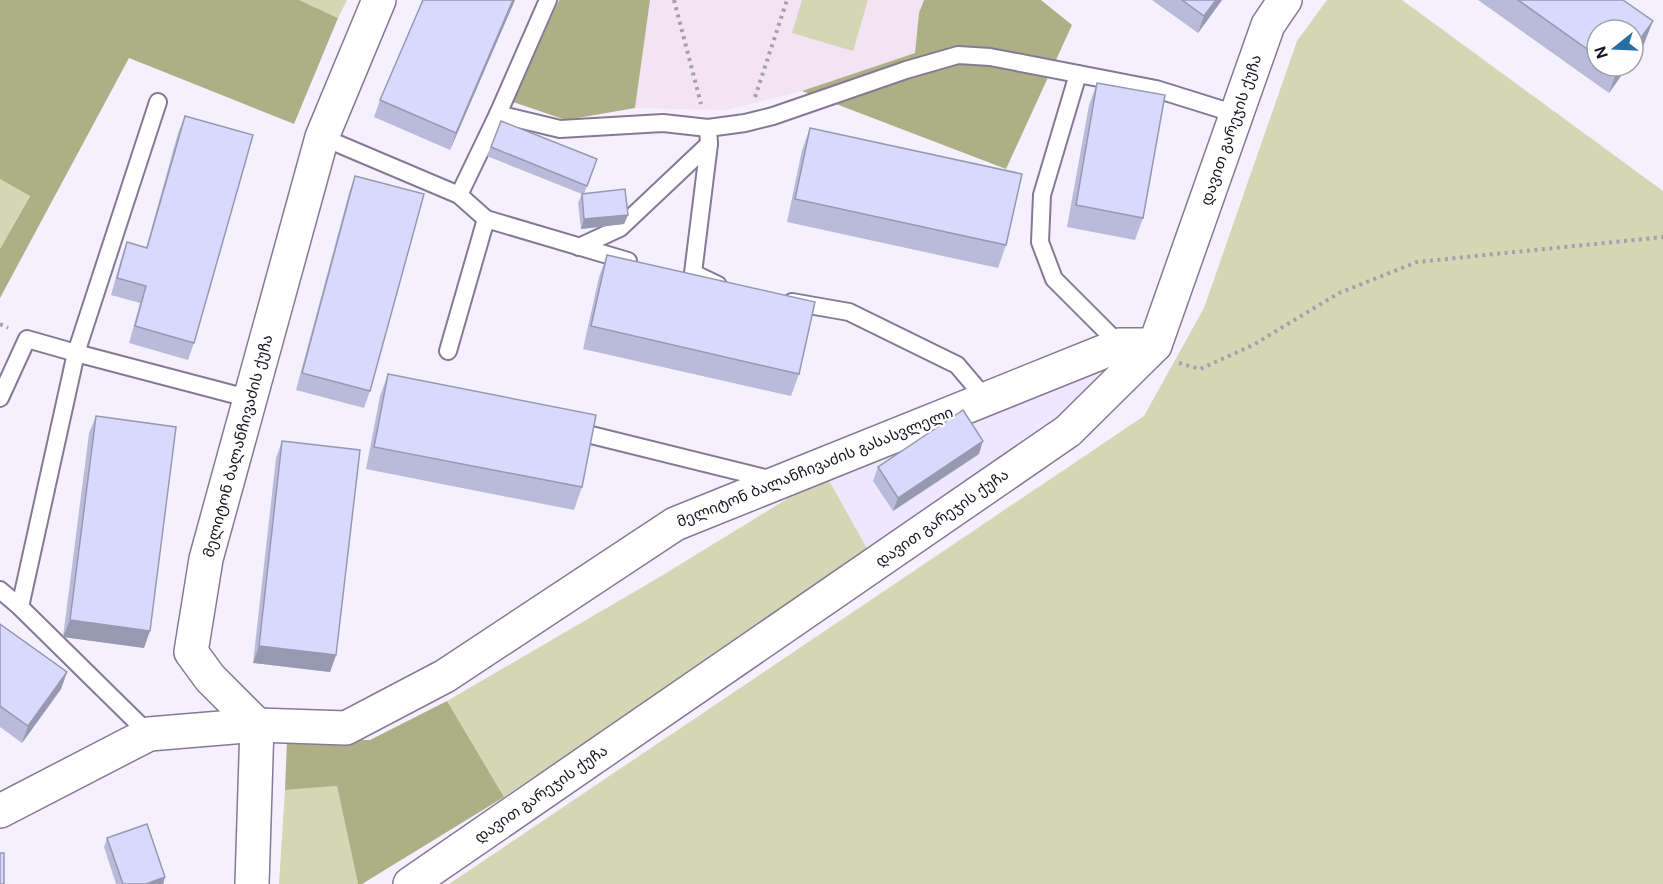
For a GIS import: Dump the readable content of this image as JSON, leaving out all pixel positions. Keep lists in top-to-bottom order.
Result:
{
  "streets": {
    "street": ["დავით გარეჯის ქუჩა", "მელიტონ ბალანჩივაძის ქუჩა", "მელიტონ ბალანჩივაძის გასასვლელი"]
  },
  "crossings": [
    ["დავით გარეჯის ქუჩა", "მელიტონ ბალანჩივაძის გასასვლელი"],
    ["მელიტონ ბალანჩივაძის ქუჩა", "მელიტონ ბალანჩივაძის გასასვლელი"]
  ],
  "north": "left"
}
